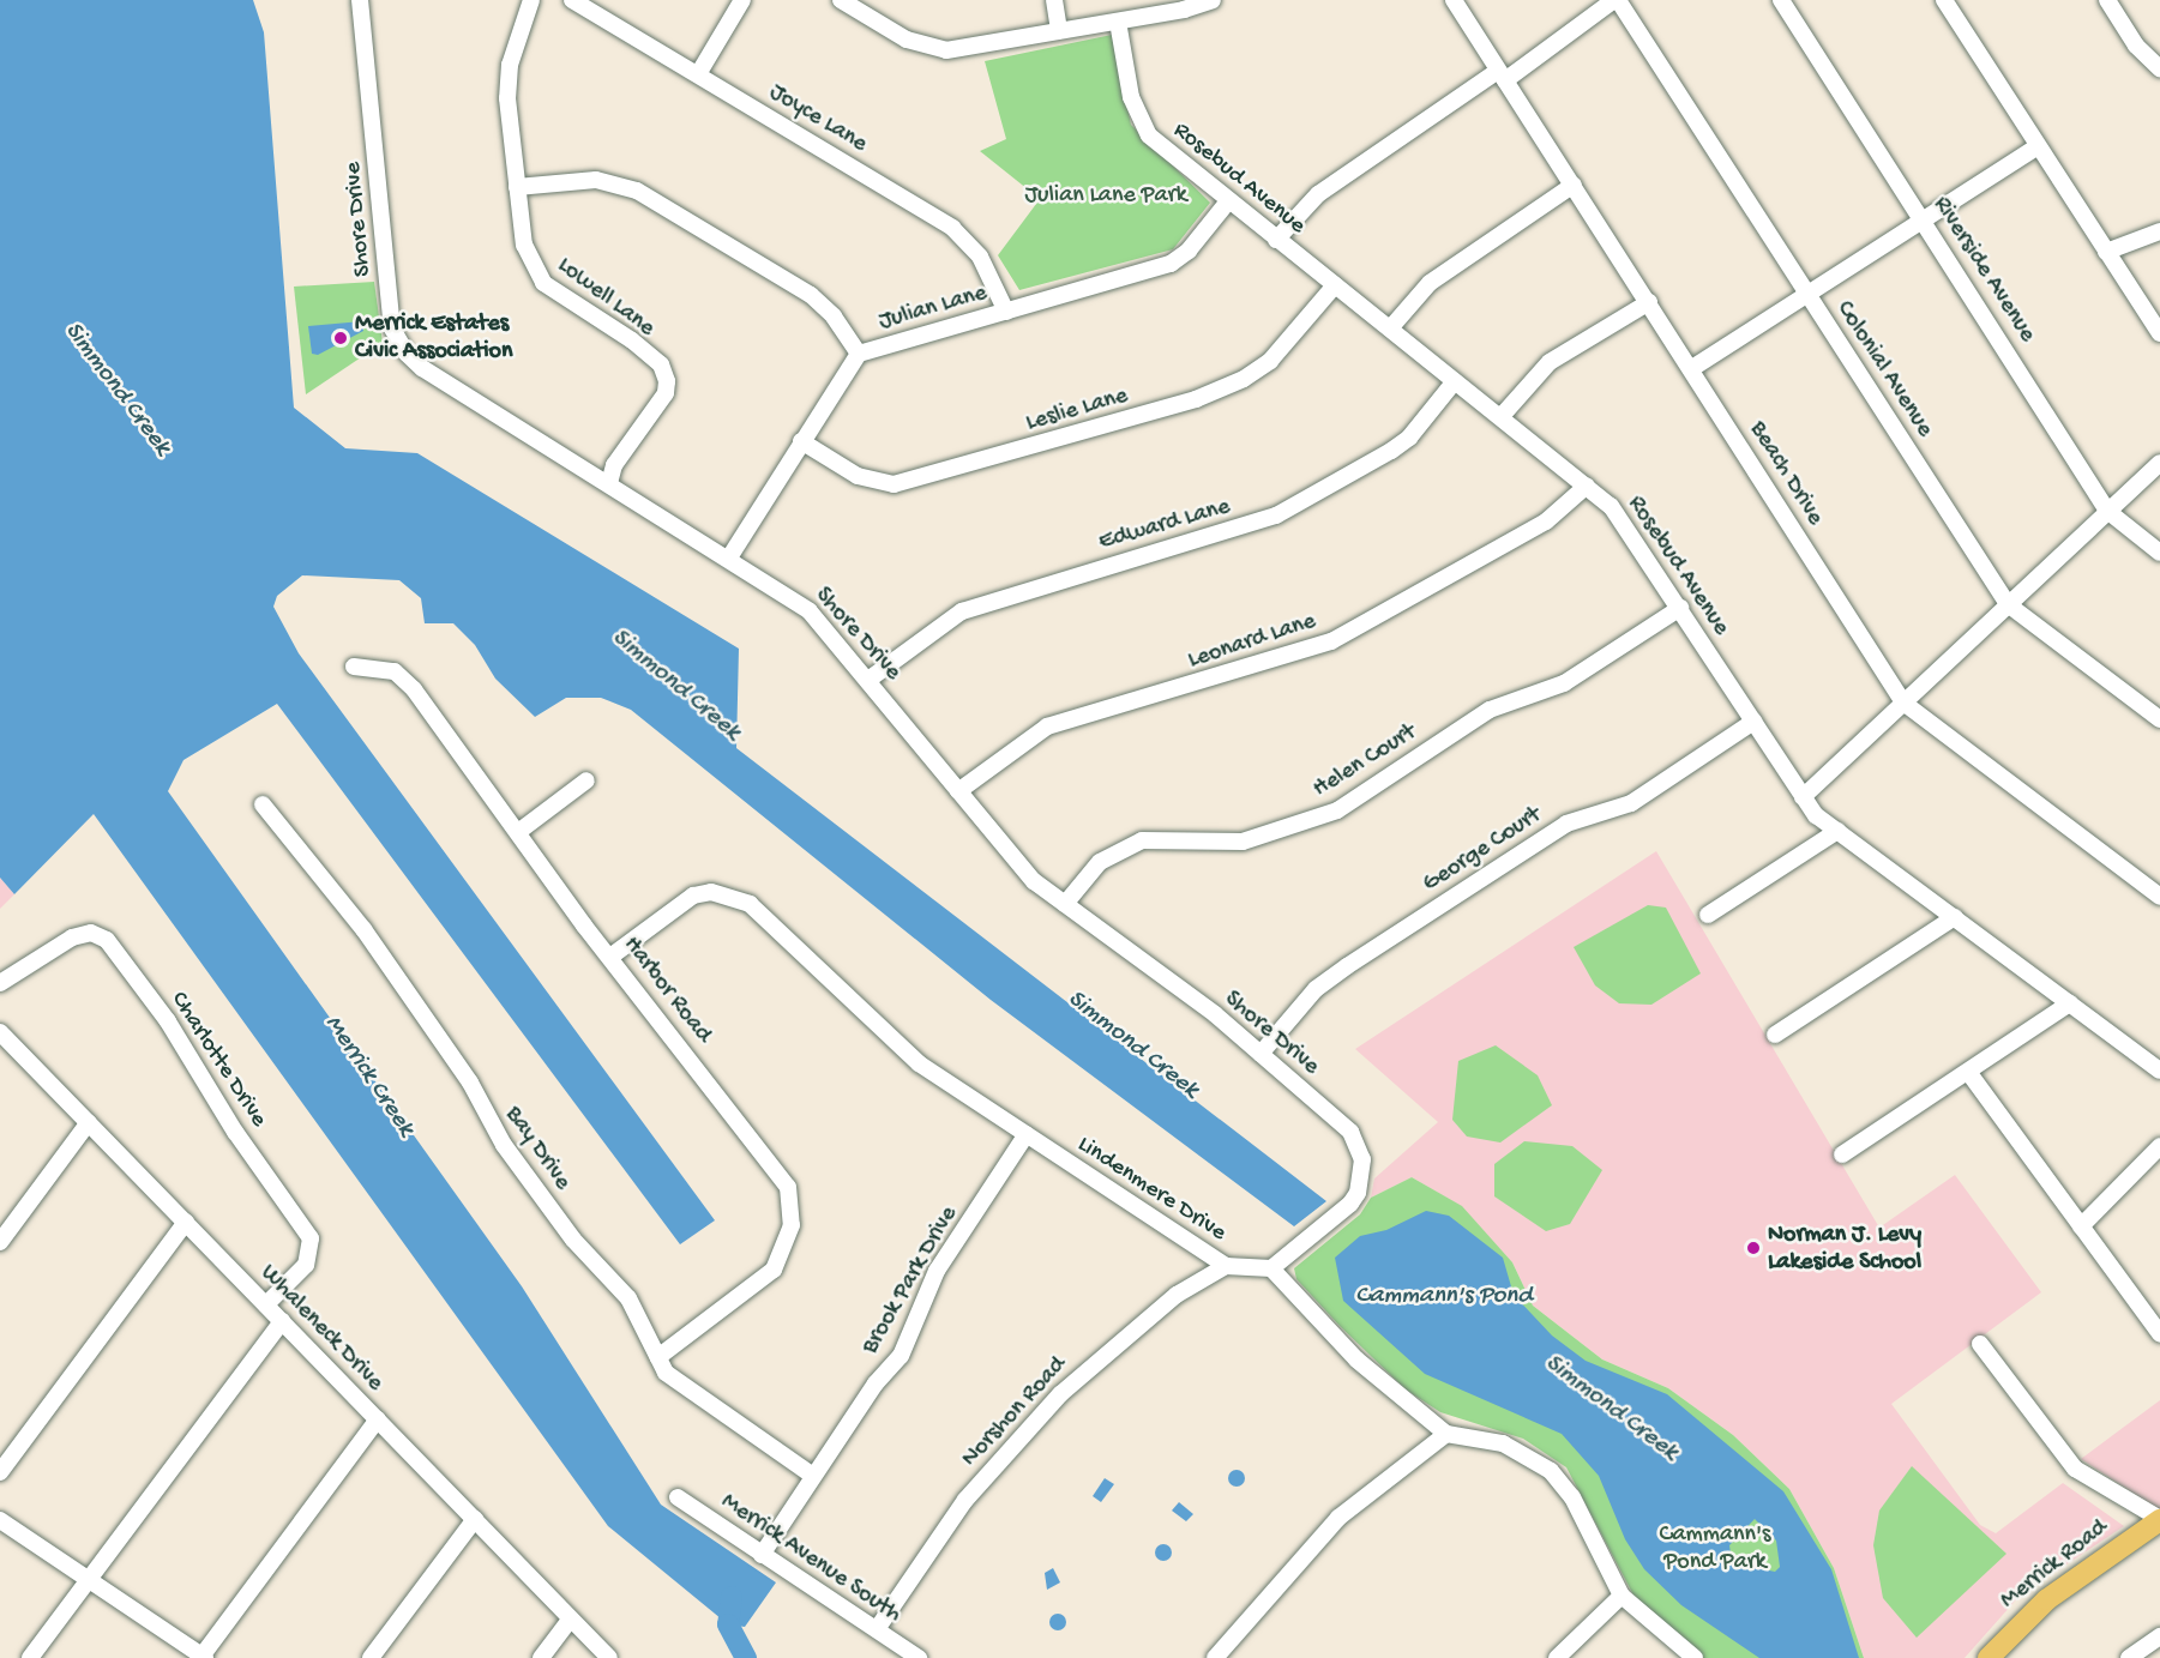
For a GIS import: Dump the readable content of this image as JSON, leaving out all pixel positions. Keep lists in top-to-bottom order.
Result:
{
  "streets": {
    "main road": ["Merrick Road"],
    "street": [
      "Joyce Lane",
      "Rosebud Avenue",
      "Shore Drive",
      "Riverside Avenue",
      "Lowell Lane",
      "Julian Lane",
      "Colonial Avenue",
      "Leslie Lane",
      "Beach Drive",
      "Edward Lane",
      "Leonard Lane",
      "Helen Court",
      "George Court",
      "Harbor Road",
      "Charlotte Drive",
      "Bay Drive",
      "Lindenmere Drive",
      "Brook Park Drive",
      "Whaleneck Drive",
      "Norshon Road",
      "Merrick Avenue South"
    ]
  },
  "crossings": [
    ["Joyce Lane", "Julian Lane"],
    ["Rosebud Avenue", "Julian Lane"],
    ["Rosebud Avenue", "Leslie Lane"],
    ["Rosebud Avenue", "Edward Lane"],
    ["Rosebud Avenue", "Leonard Lane"],
    ["Rosebud Avenue", "Helen Court"],
    ["Rosebud Avenue", "George Court"],
    ["Shore Drive", "Lowell Lane"],
    ["Shore Drive", "Julian Lane"],
    ["Shore Drive", "Edward Lane"],
    ["Shore Drive", "Leonard Lane"],
    ["Shore Drive", "Helen Court"],
    ["Shore Drive", "George Court"],
    ["Shore Drive", "Lindenmere Drive"],
    ["Julian Lane", "Leslie Lane"],
    ["Harbor Road", "Bay Drive"],
    ["Harbor Road", "Lindenmere Drive"],
    ["Charlotte Drive", "Whaleneck Drive"],
    ["Bay Drive", "Brook Park Drive"],
    ["Lindenmere Drive", "Brook Park Drive"],
    ["Lindenmere Drive", "Norshon Road"],
    ["Brook Park Drive", "Merrick Avenue South"],
    ["Norshon Road", "Merrick Avenue South"]
  ],
  "water": ["Simmond Creek", "Merrick Creek", "Cammann's Pond"],
  "parks": ["Julian Lane Park", "Cammann's Pond Park"],
  "places": ["Merrick Estates Civic Association", "Norman J. Levy Lakeside School"]
}
